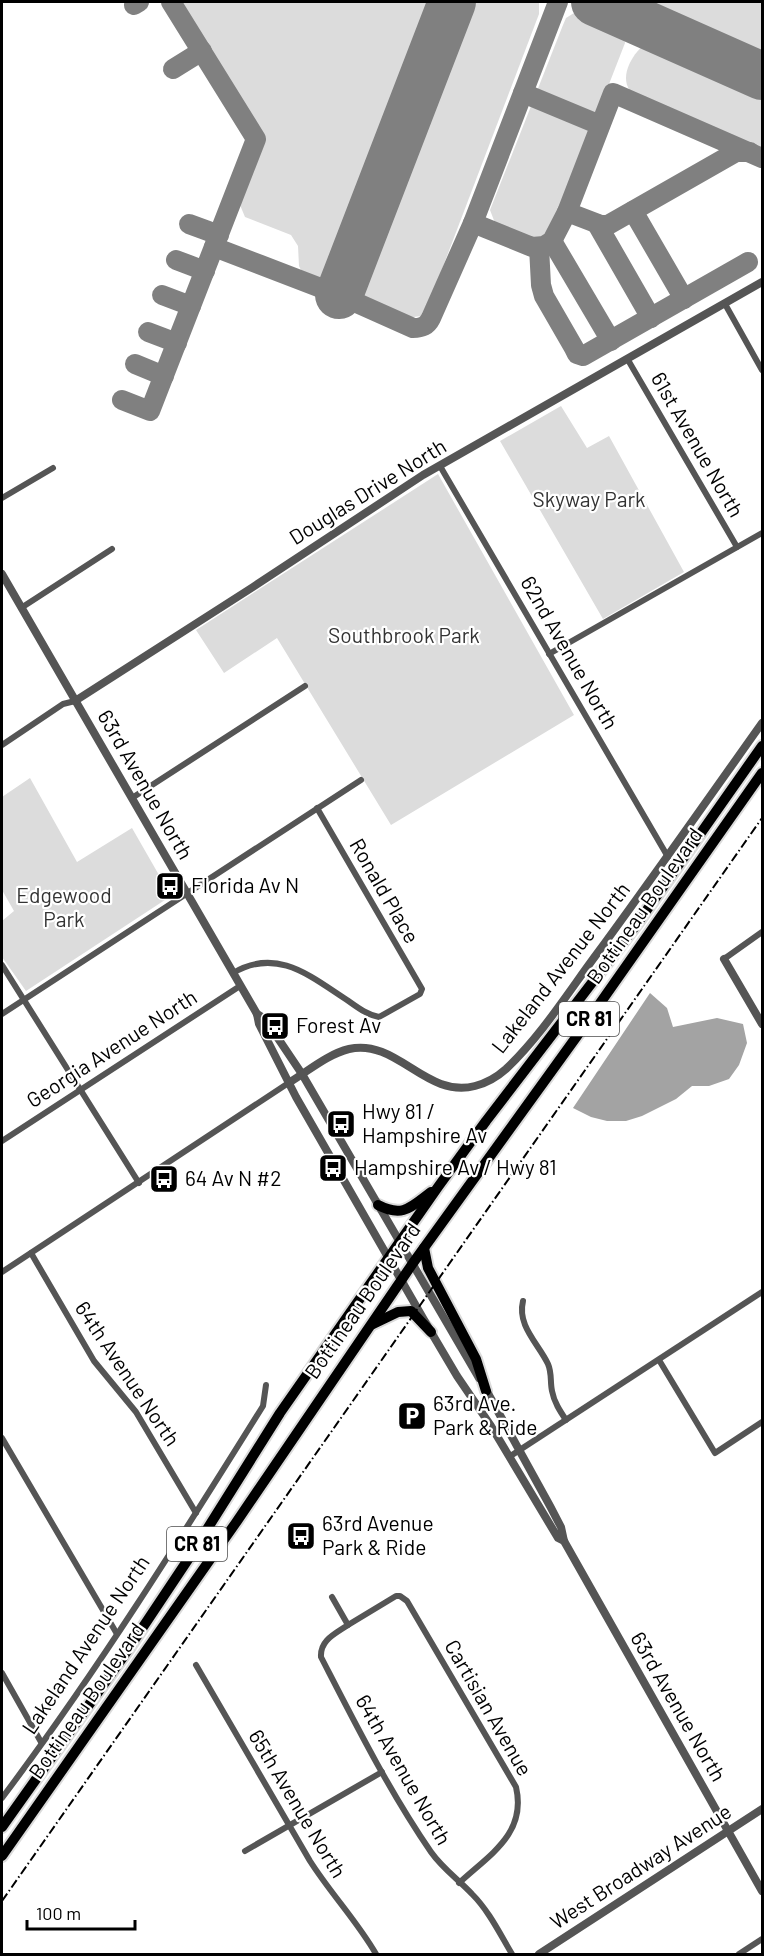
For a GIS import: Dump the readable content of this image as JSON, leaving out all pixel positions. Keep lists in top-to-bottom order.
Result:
{
  "streets": {
    "highway": ["Bottineau Boulevard", "CR 81"],
    "street": [
      "61st Avenue North",
      "Douglas Drive North",
      "62nd Avenue North",
      "63rd Avenue North",
      "Ronald Place",
      "Lakeland Avenue North",
      "Georgia Avenue North",
      "64th Avenue North",
      "Cartisian Avenue",
      "65th Avenue North",
      "West Broadway Avenue"
    ]
  },
  "crossings": [
    ["61st Avenue North", "Douglas Drive North"],
    ["Douglas Drive North", "62nd Avenue North"],
    ["Douglas Drive North", "63rd Avenue North"],
    ["62nd Avenue North", "Lakeland Avenue North"],
    ["63rd Avenue North", "Ronald Place"],
    ["63rd Avenue North", "Bottineau Boulevard"],
    ["63rd Avenue North", "Lakeland Avenue North"],
    ["63rd Avenue North", "Georgia Avenue North"],
    ["63rd Avenue North", "West Broadway Avenue"],
    ["Lakeland Avenue North", "64th Avenue North"],
    ["64th Avenue North", "Cartisian Avenue"]
  ],
  "parks": ["Skyway Park", "Southbrook Park", "Edgewood Park"],
  "places": {
    "bus stop": [
      "Florida Av N",
      "Forest Av",
      "Hwy 81 / Hampshire Av",
      "Hampshire Av / Hwy 81",
      "64 Av N #2",
      "63rd Avenue Park & Ride"
    ],
    "parking": ["63rd Ave. Park & Ride"]
  },
  "scale_bar": "100 m"
}
